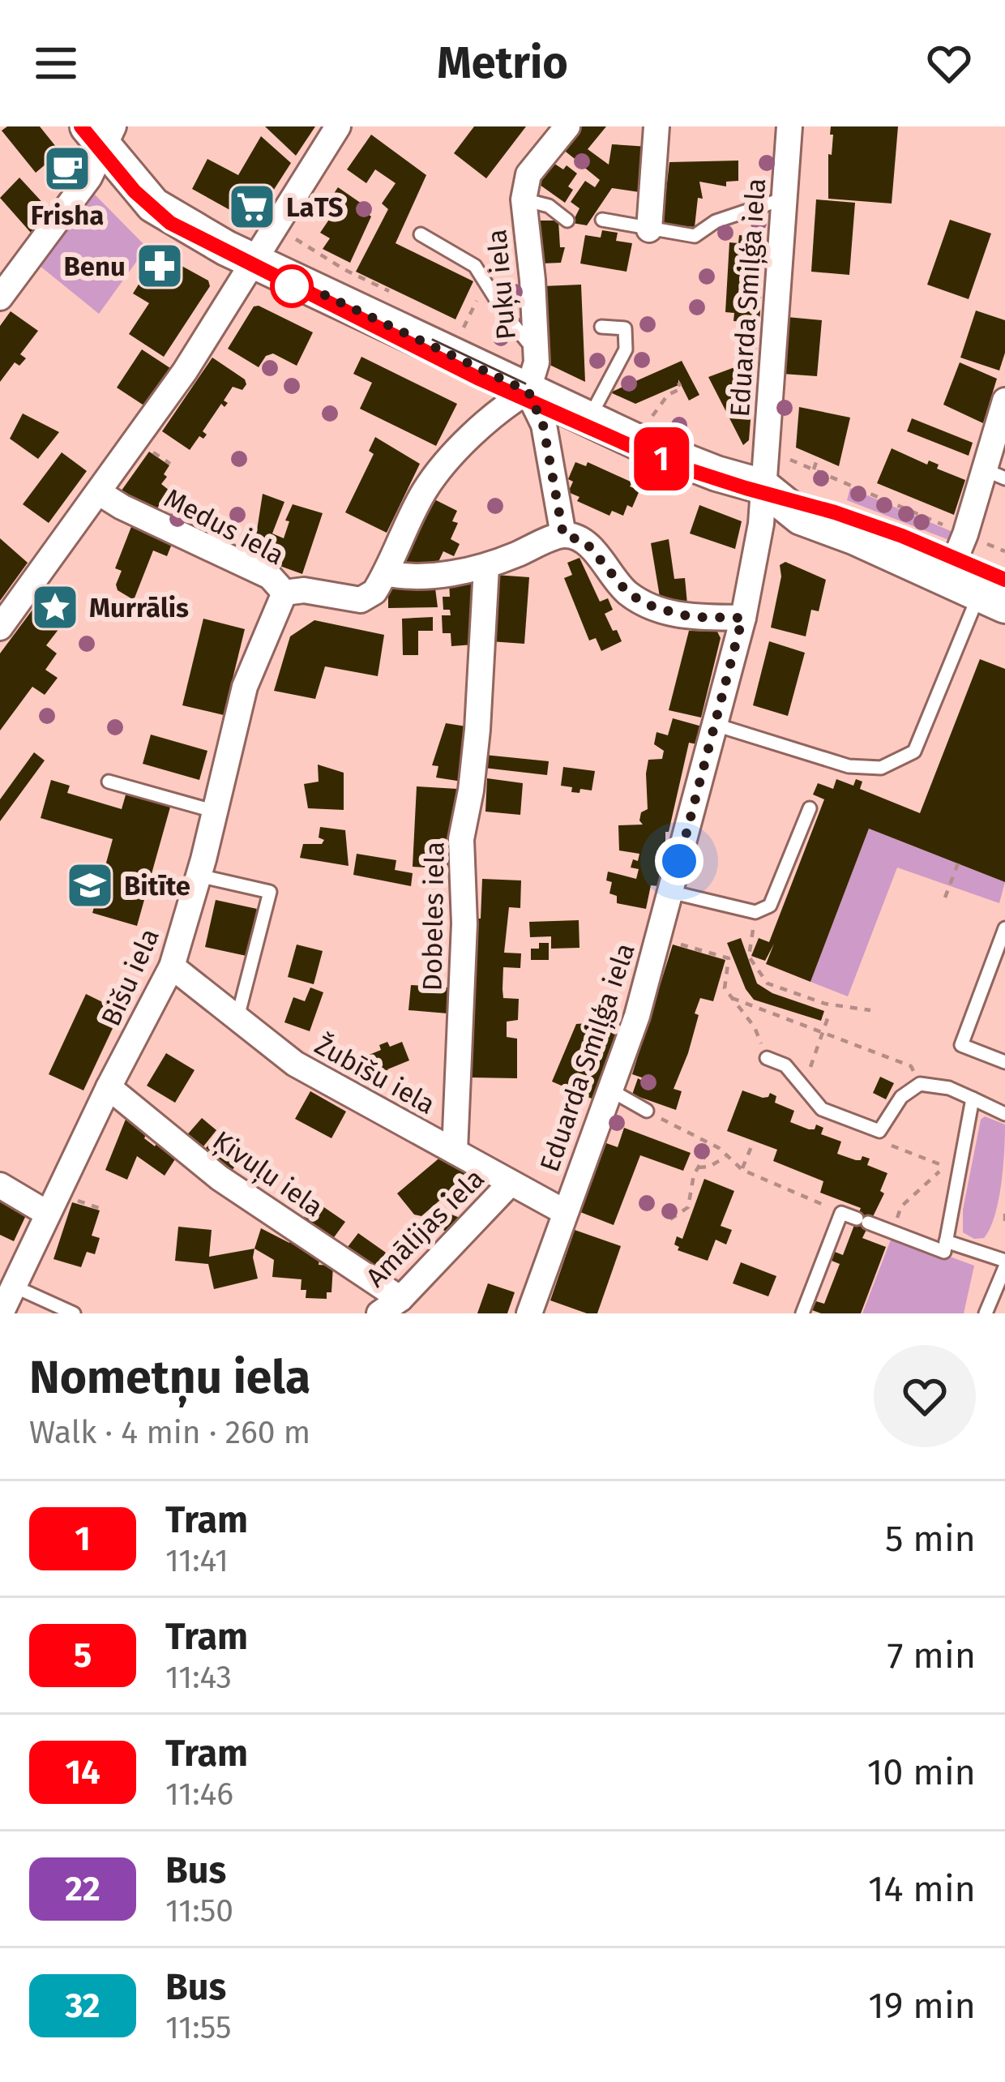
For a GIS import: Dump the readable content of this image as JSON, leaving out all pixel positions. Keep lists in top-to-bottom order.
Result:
{
  "streets": {
    "street": [
      "Puķu iela",
      "Eduarda Smiļģa iela",
      "Medus iela",
      "Dobeles iela",
      "Bišu iela",
      "Žubīšu iela",
      "Ķivuļu iela",
      "Amālijas iela"
    ]
  },
  "crossings": [
    ["Eduarda Smiļģa iela", "Žubīšu iela"],
    ["Medus iela", "Bišu iela"],
    ["Dobeles iela", "Žubīšu iela"],
    ["Bišu iela", "Žubīšu iela"],
    ["Bišu iela", "Ķivuļu iela"],
    ["Žubīšu iela", "Amālijas iela"],
    ["Ķivuļu iela", "Amālijas iela"]
  ],
  "places": {
    "cafe": ["Frisha"],
    "supermarket": ["LaTS"],
    "pharmacy": ["Benu"],
    "place": ["Murrālis"],
    "school or university": ["Bitīte"]
  },
  "lines": ["tram line 1"],
  "page": {
    "header": "Metrio",
    "on_map": "1",
    "heading": ["Nometņu iela", "Walk · 4 min · 260 m"],
    "list": [
      {
        "mark": "1",
        "name": "Tram",
        "note": "11:41",
        "value": "5 min"
      },
      {
        "mark": "5",
        "name": "Tram",
        "note": "11:43",
        "value": "7 min"
      },
      {
        "mark": "14",
        "name": "Tram",
        "note": "11:46",
        "value": "10 min"
      },
      {
        "mark": "22",
        "name": "Bus",
        "note": "11:50",
        "value": "14 min"
      },
      {
        "mark": "32",
        "name": "Bus",
        "note": "11:55",
        "value": "19 min"
      }
    ]
  }
}
